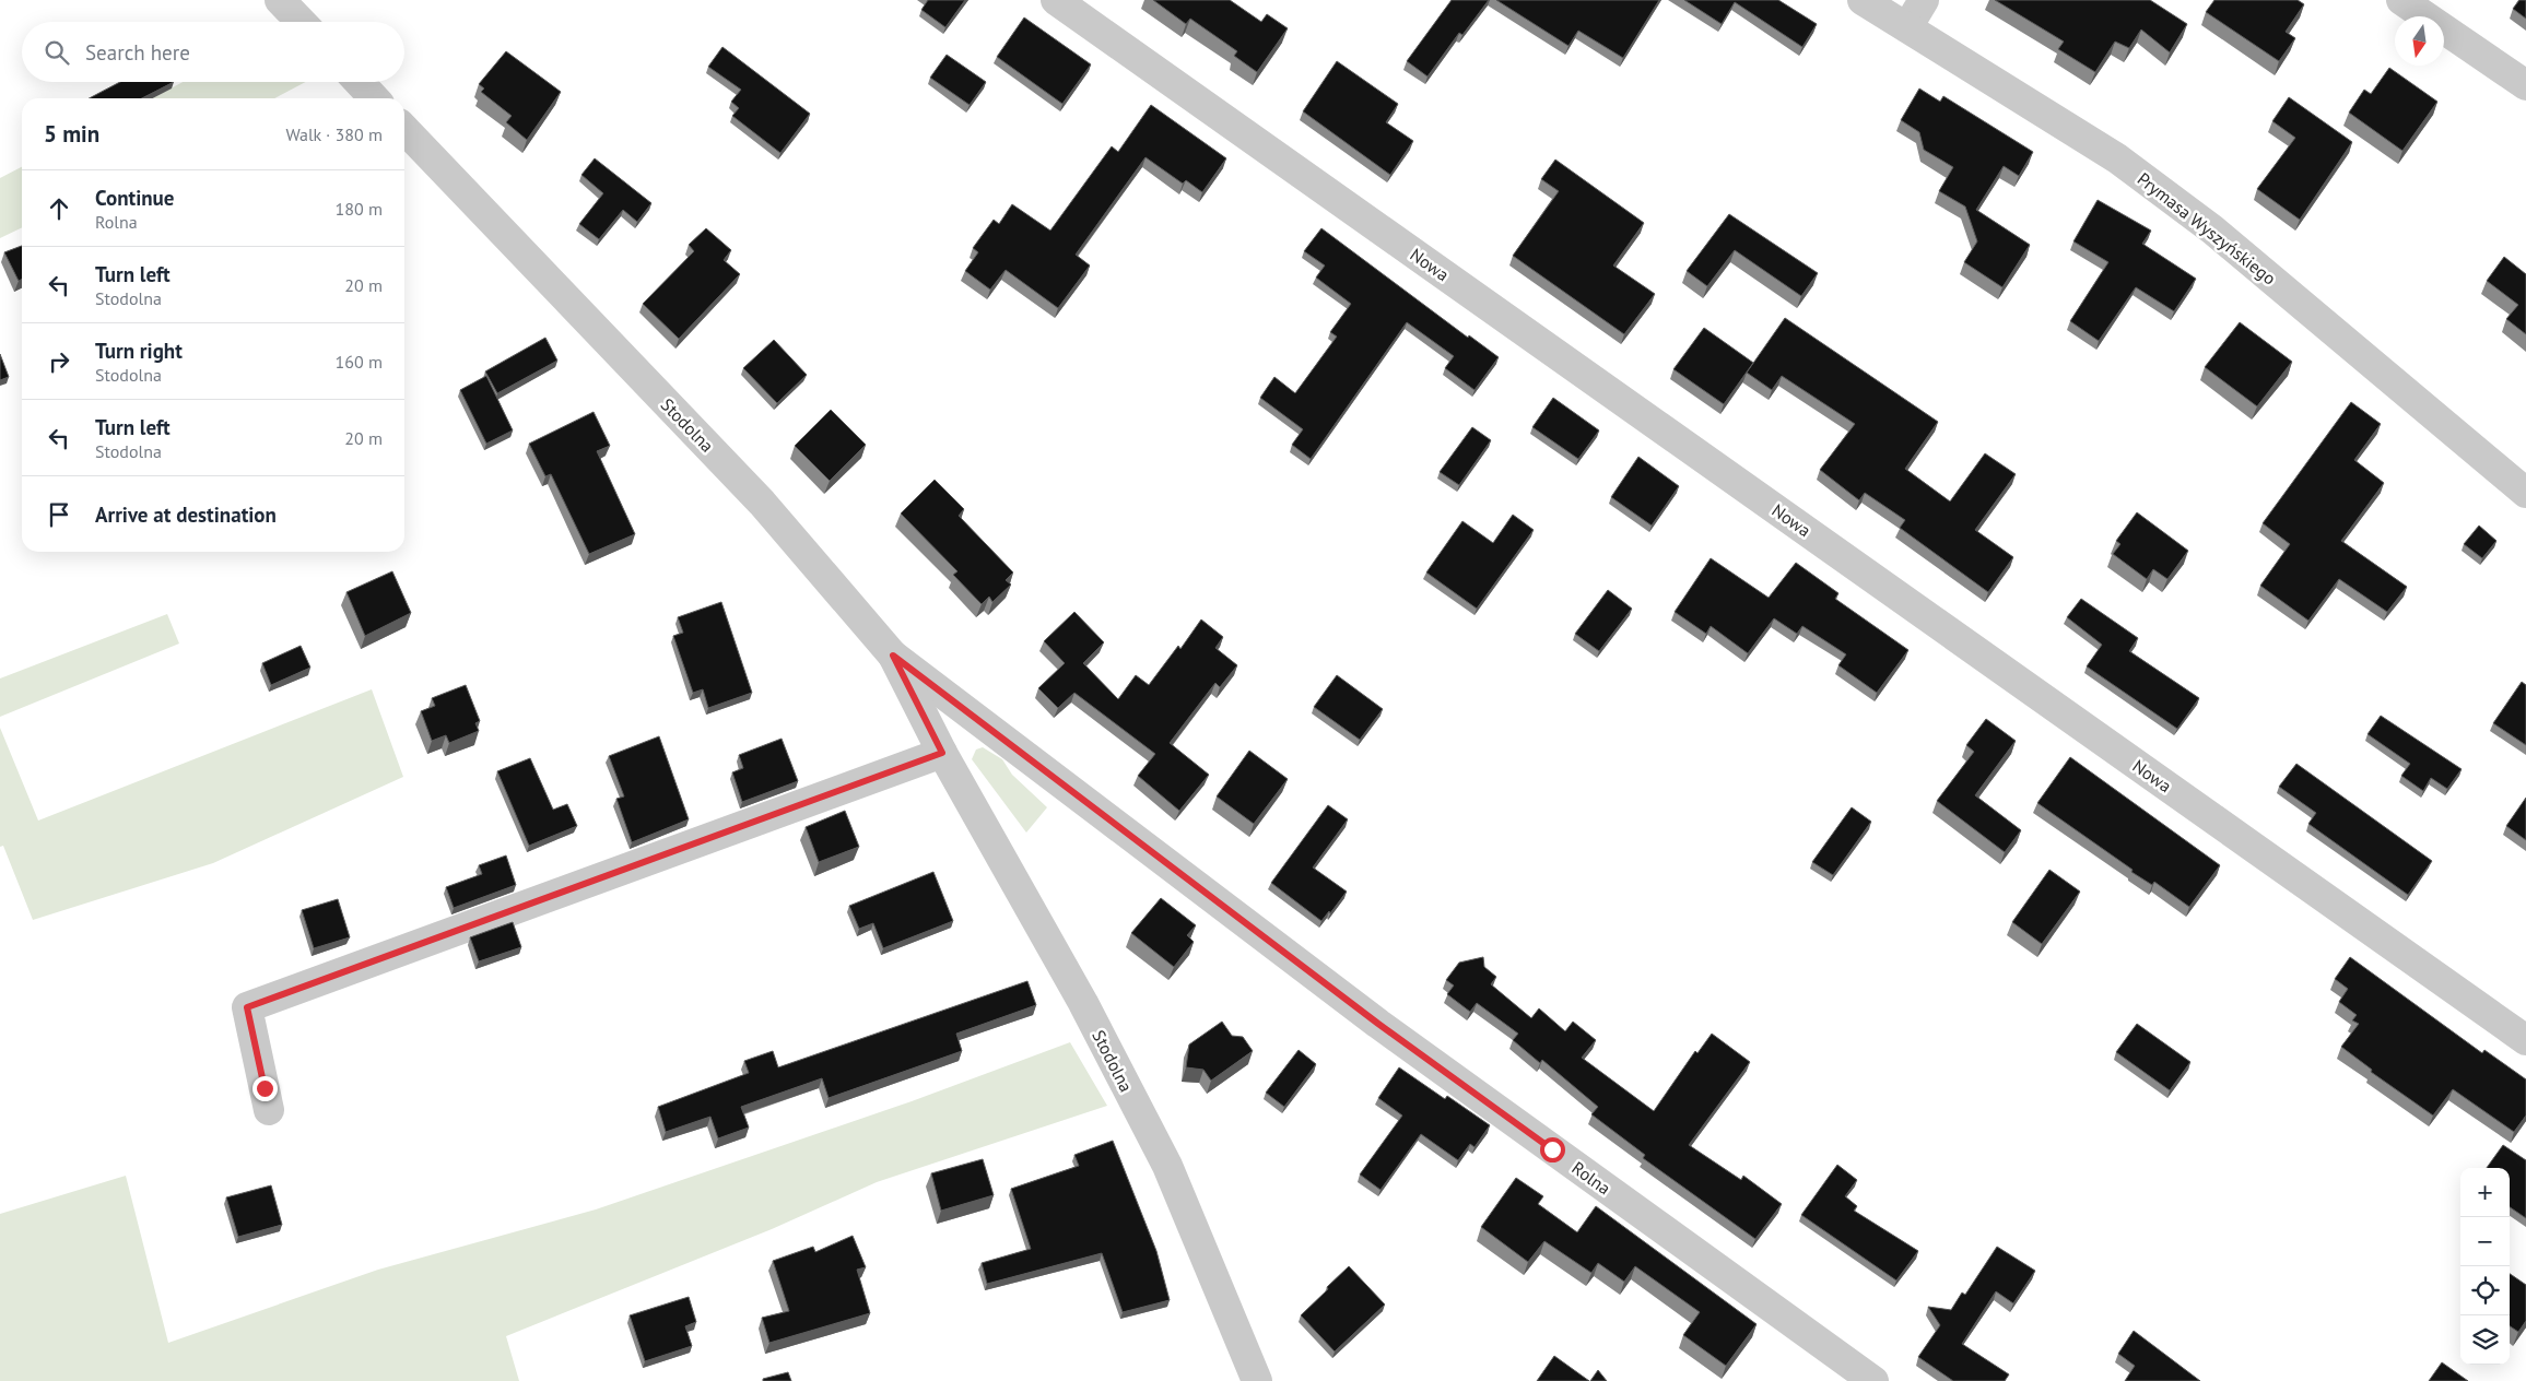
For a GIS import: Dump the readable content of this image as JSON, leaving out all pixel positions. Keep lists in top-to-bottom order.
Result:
{
  "streets": {
    "street": [
      "Prymasa Wyszyńskiego",
      "Nowa",
      "Stodolna",
      "Rolna"
    ]
  },
  "crossings": [
    ["Stodolna", "Rolna"]
  ],
  "north": "bottom",
  "page": {
    "search": "Search here",
    "heading": ["5 min", "Walk · 380 m"],
    "list": [
      ["Continue", "Rolna", "180 m"],
      ["Turn left", "Stodolna", "20 m"],
      ["Turn right", "Stodolna", "160 m"],
      ["Turn left", "Stodolna", "20 m"],
      "Arrive at destination"
    ],
    "map_buttons": ["+", "−"]
  }
}
